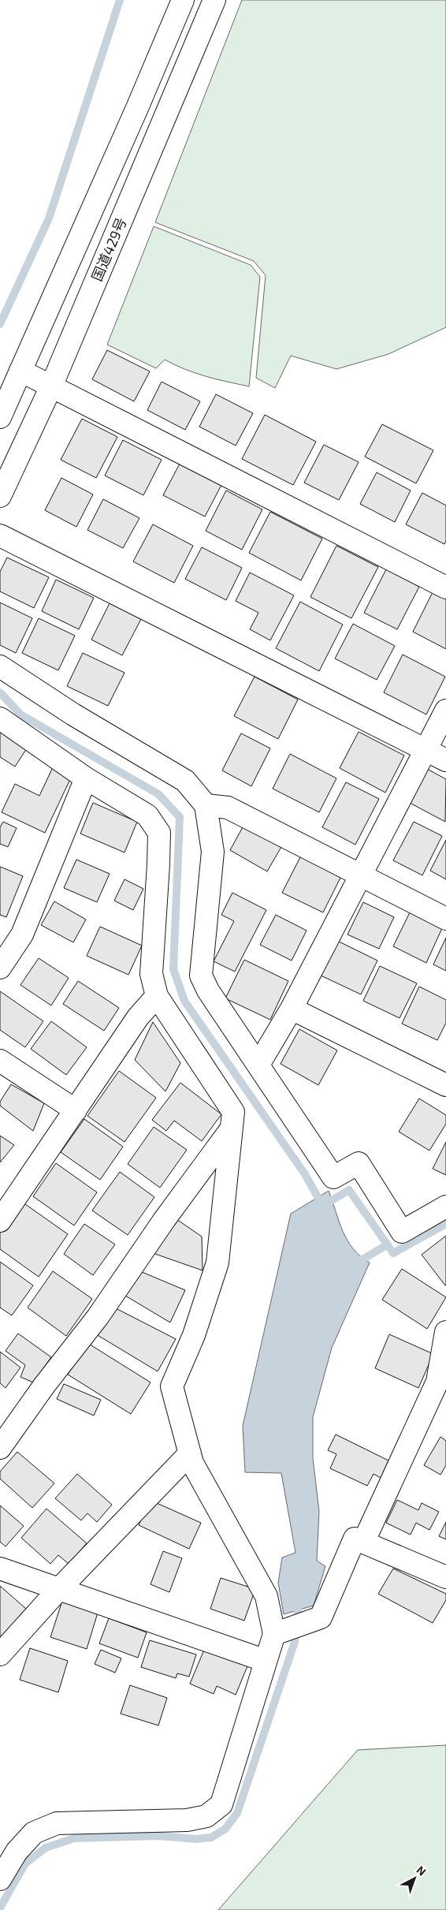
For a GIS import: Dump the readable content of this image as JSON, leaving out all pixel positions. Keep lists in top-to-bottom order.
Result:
{
  "streets": {
    "main road": ["国道429号"]
  },
  "north": "top right"
}
